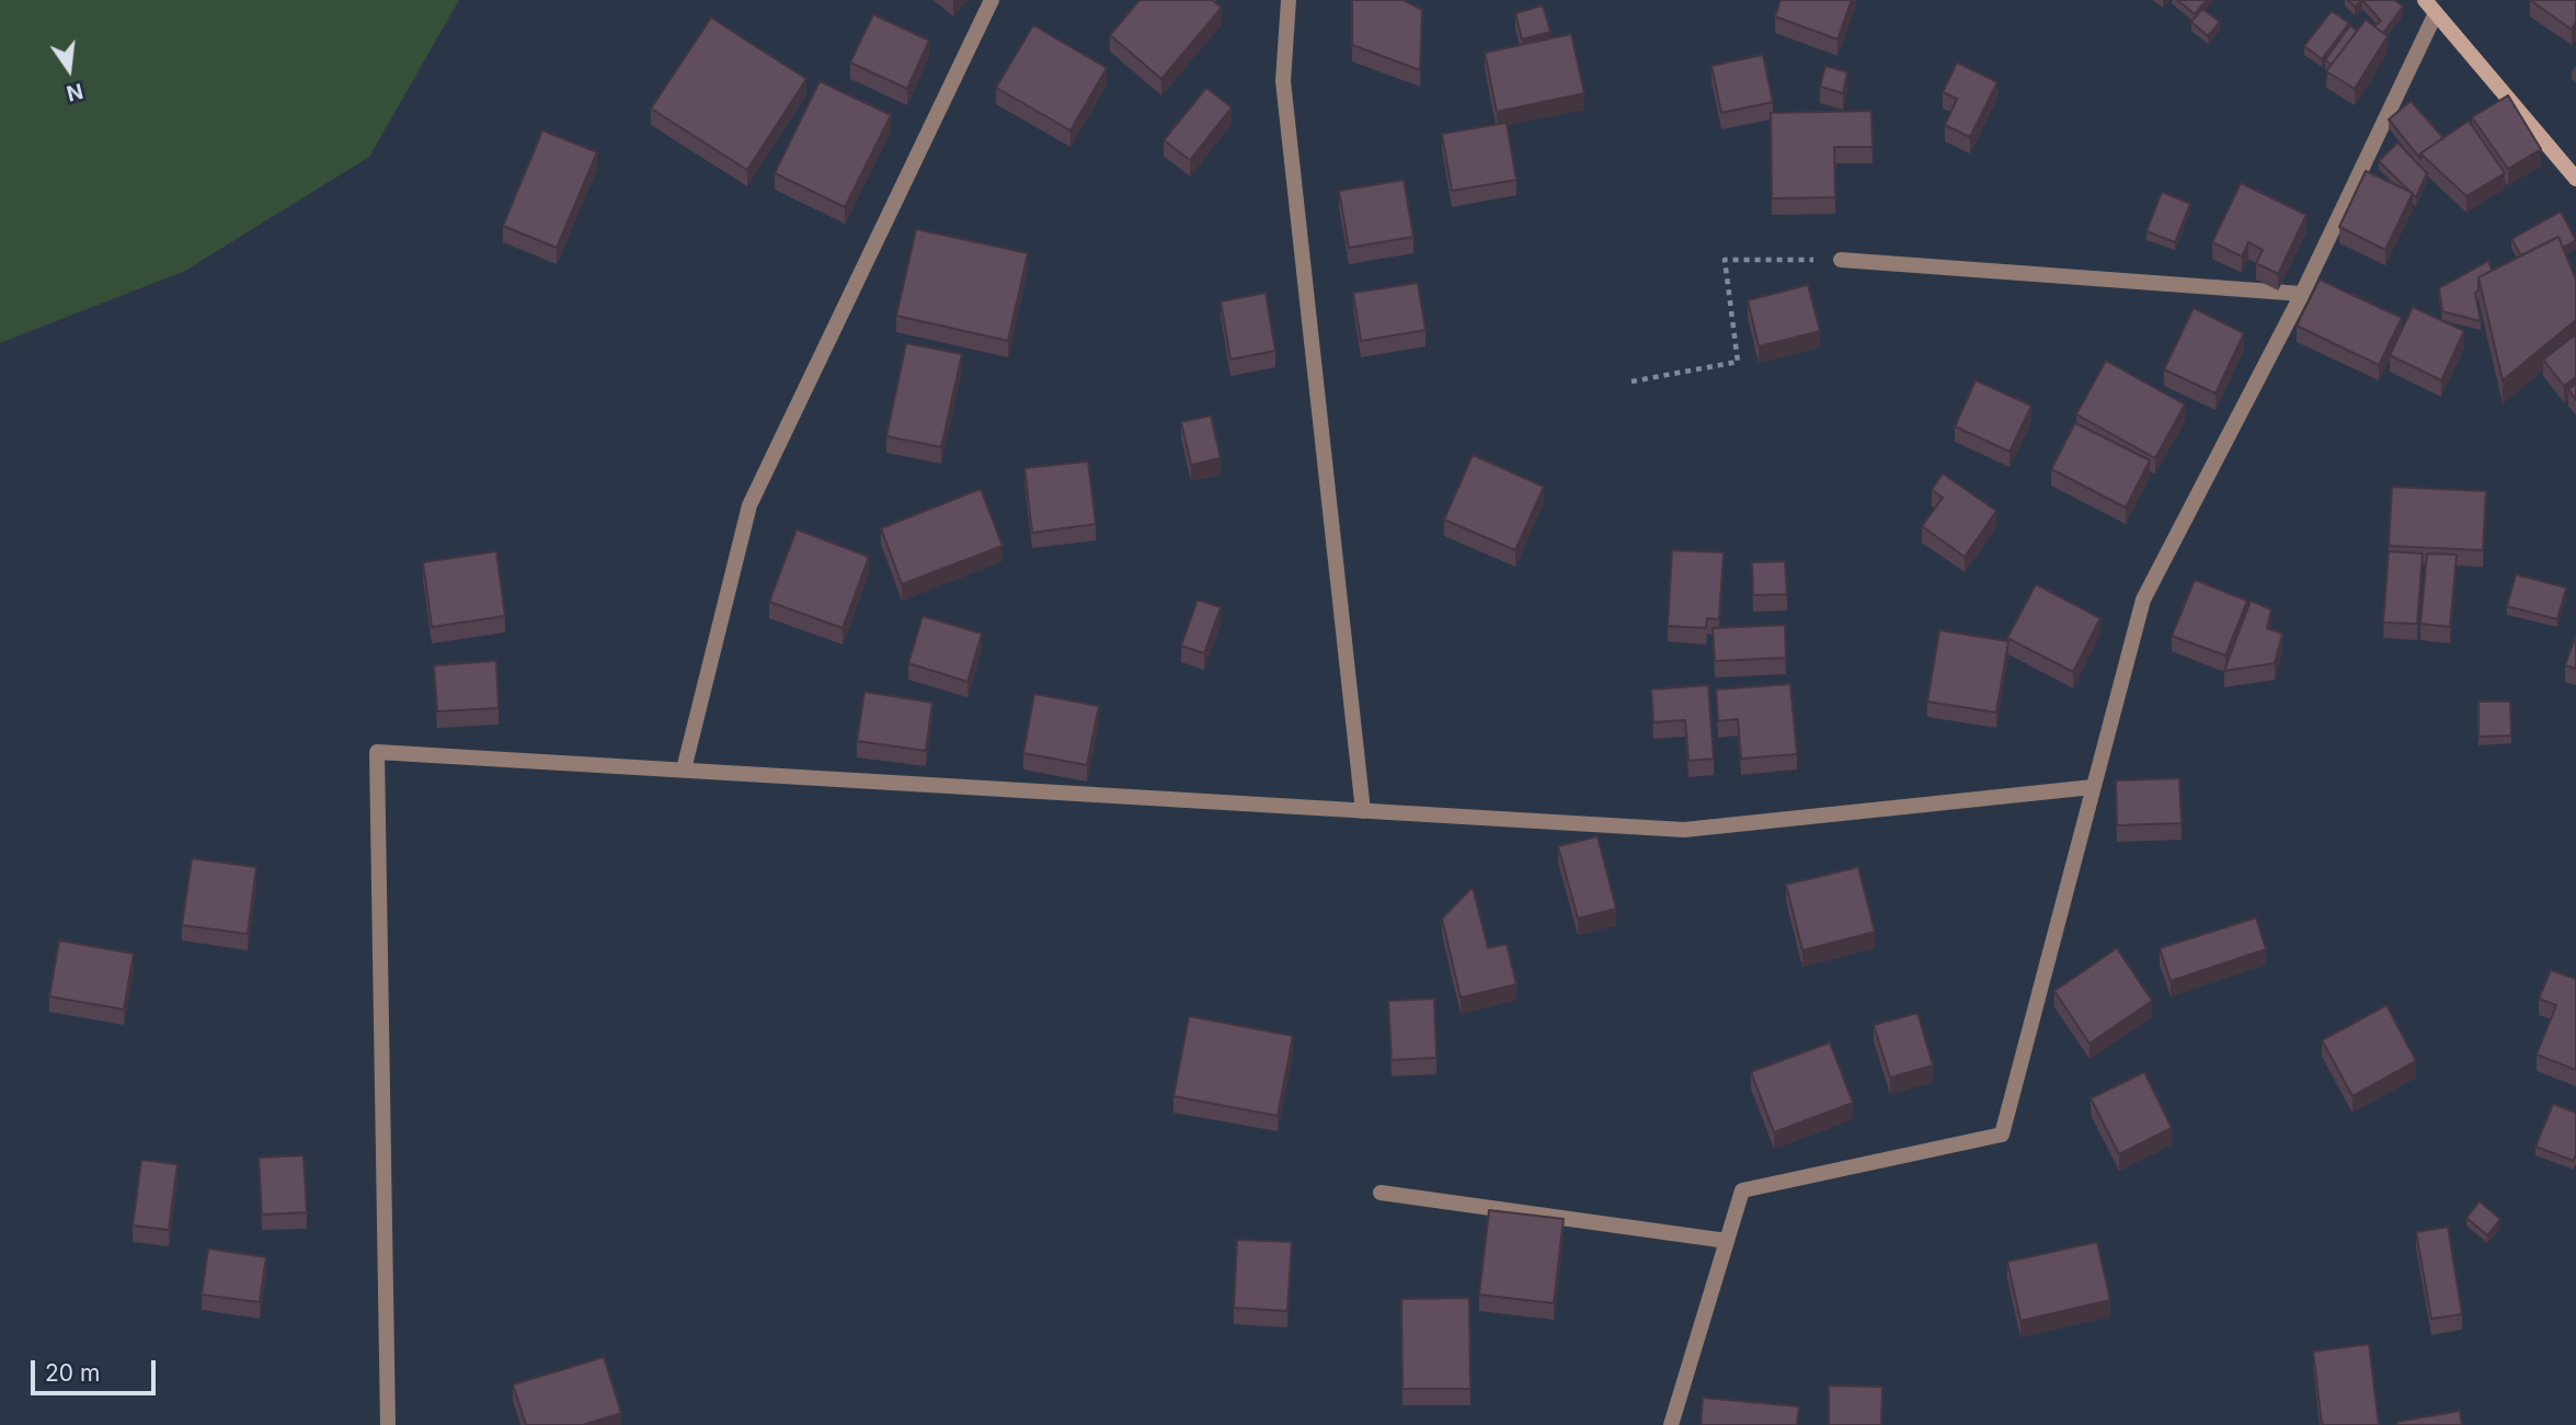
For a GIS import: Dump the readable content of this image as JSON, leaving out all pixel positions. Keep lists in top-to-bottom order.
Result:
{
  "scale_bar": "20 m",
  "north": "bottom"
}
